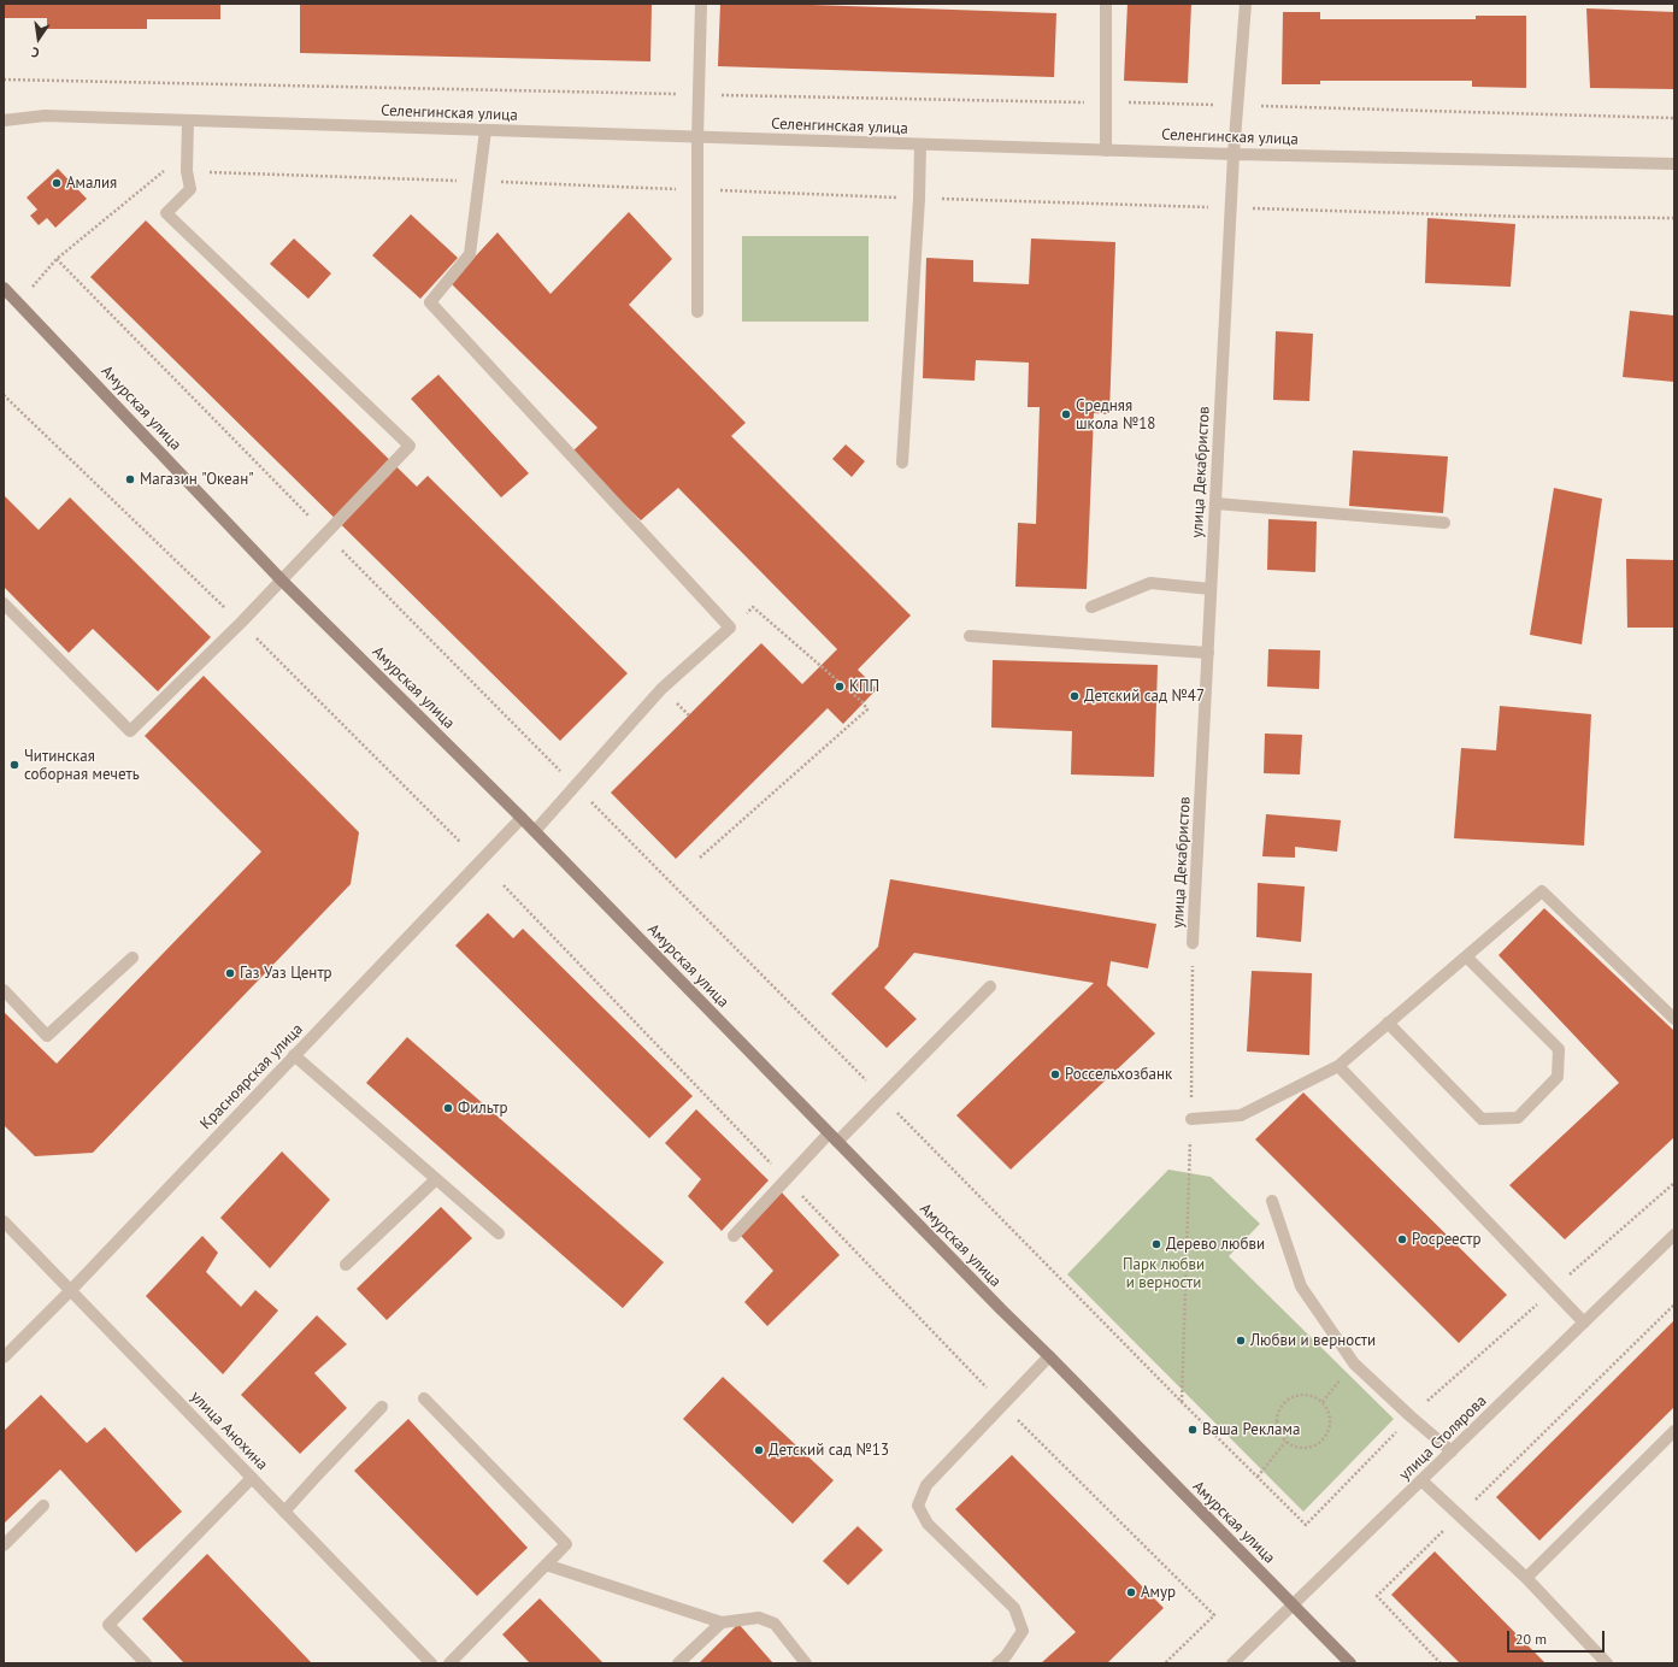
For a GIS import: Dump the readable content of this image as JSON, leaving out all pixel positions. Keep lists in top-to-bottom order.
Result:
{
  "streets": {
    "main road": ["Амурская улица"],
    "street": [
      "Селенгинская улица",
      "улица Декабристов",
      "Красноярская улица",
      "улица Анохина",
      "улица Столярова"
    ]
  },
  "crossings": [
    ["Селенгинская улица", "улица Декабристов"],
    ["Амурская улица", "Красноярская улица"],
    ["Амурская улица", "улица Столярова"],
    ["Красноярская улица", "улица Анохина"]
  ],
  "parks": ["Парк любви и верности"],
  "places": [
    "Амалия",
    "Средняя школа №18",
    "Магазин \"Океан\"",
    "КПП",
    "Детский сад №47",
    "Читинская соборная мечеть",
    "Газ Уаз Центр",
    "Россельхозбанк",
    "Фильтр",
    "Росреестр",
    "Дерево любви",
    "Любви и верности",
    "Ваша Реклама",
    "Детский сад №13",
    "Амур"
  ],
  "scale_bar": "20 m",
  "north": "bottom"
}
